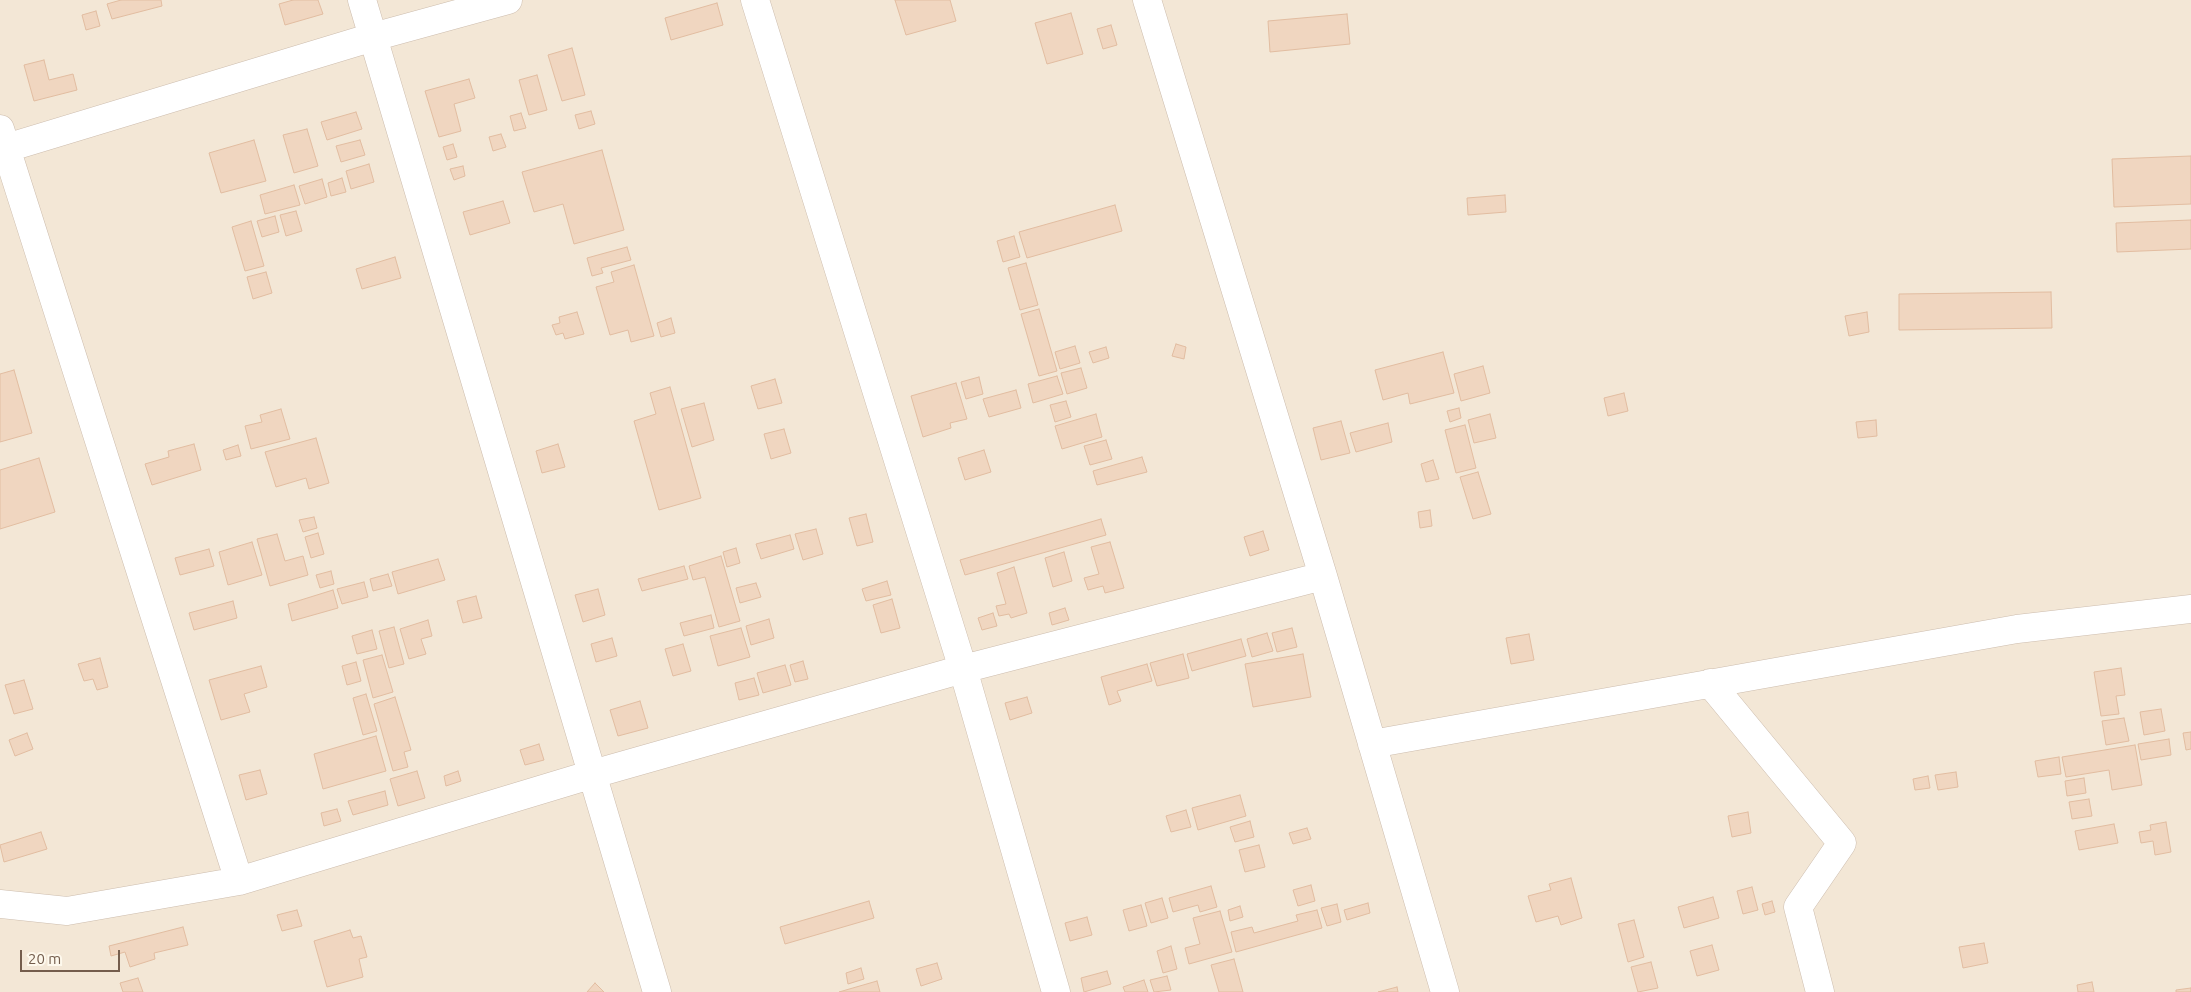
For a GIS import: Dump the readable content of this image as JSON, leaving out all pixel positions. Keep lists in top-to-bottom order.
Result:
{
  "scale_bar": "20 m"
}
